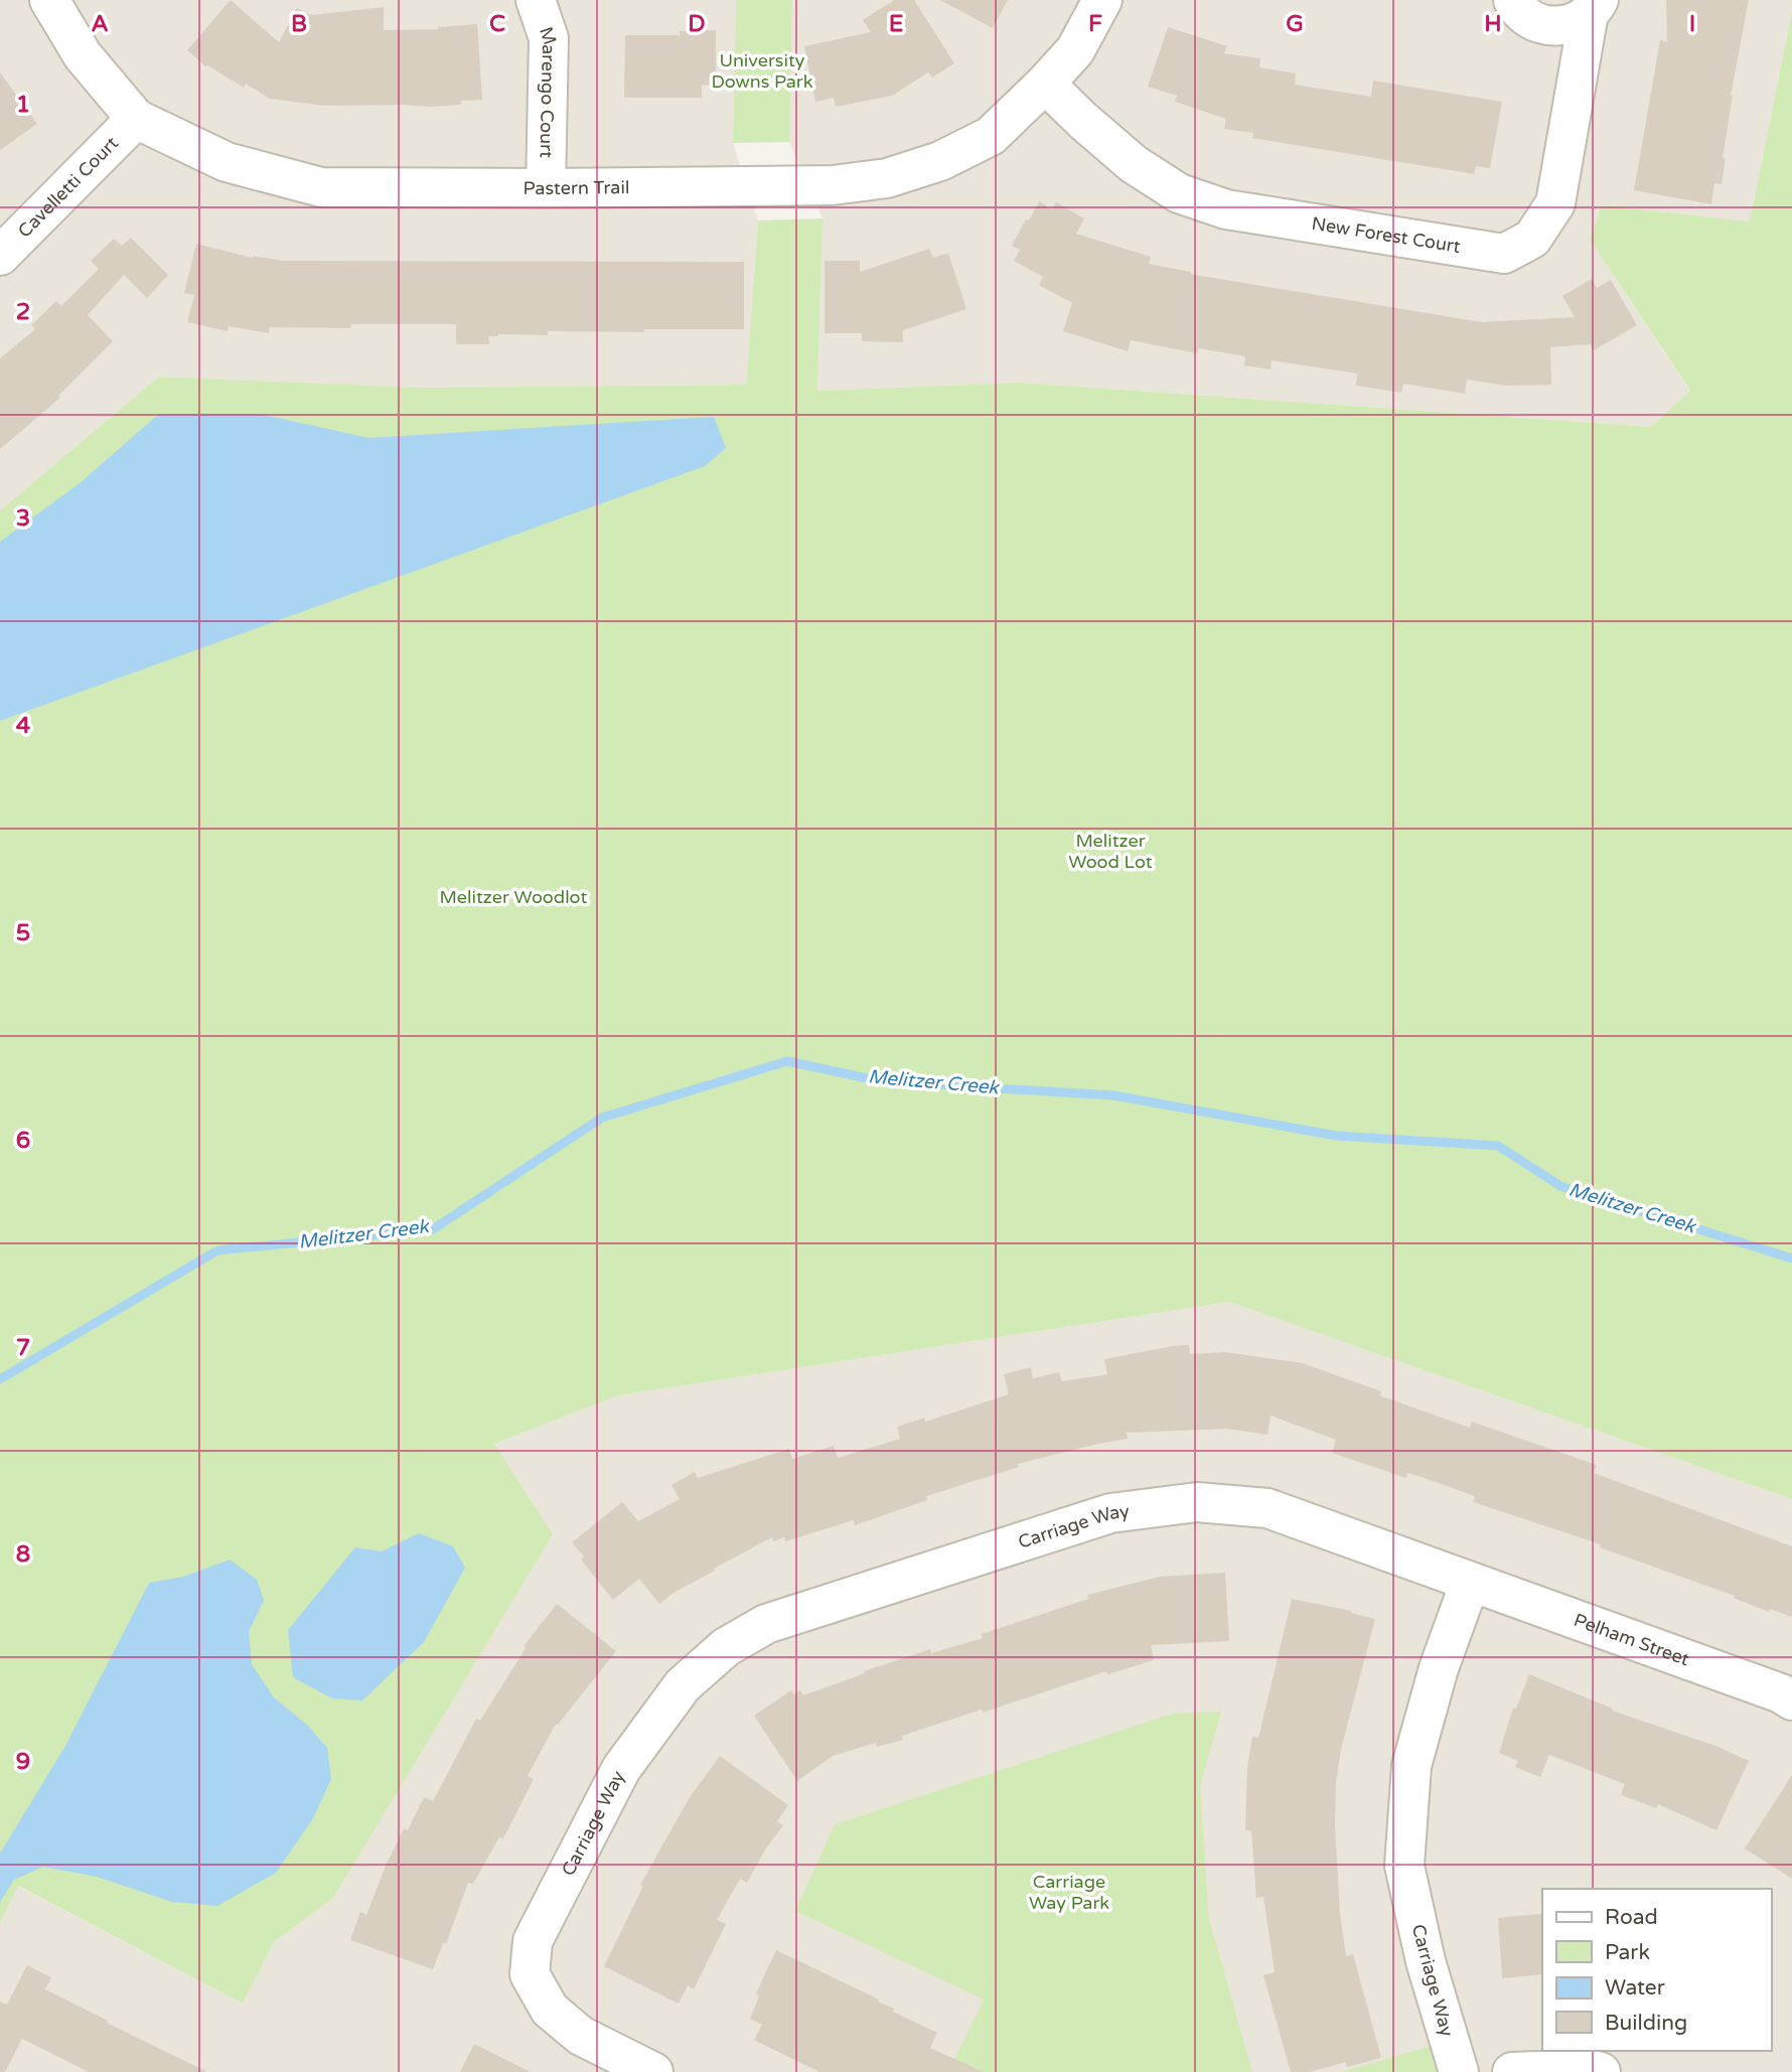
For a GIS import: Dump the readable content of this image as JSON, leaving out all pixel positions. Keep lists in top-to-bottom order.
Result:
{
  "streets": {
    "street": [
      "Marengo Court",
      "Cavelletti Court",
      "Pastern Trail",
      "New Forest Court",
      "Carriage Way",
      "Pelham Street"
    ]
  },
  "crossings": [
    ["Marengo Court", "Pastern Trail"],
    ["Cavelletti Court", "Pastern Trail"],
    ["Pastern Trail", "New Forest Court"],
    ["Carriage Way", "Pelham Street"]
  ],
  "water": ["Melitzer Creek"],
  "parks": [
    "University Downs Park",
    "Melitzer Wood Lot",
    "Melitzer Woodlot",
    "Carriage Way Park"
  ],
  "legend": [
    "Road",
    "Park",
    "Water",
    "Building"
  ],
  "grid": {
    "columns": [
      "A",
      "B",
      "C",
      "D",
      "E",
      "F",
      "G",
      "H",
      "I"
    ],
    "rows": [
      "1",
      "2",
      "3",
      "4",
      "5",
      "6",
      "7",
      "8",
      "9"
    ]
  }
}
